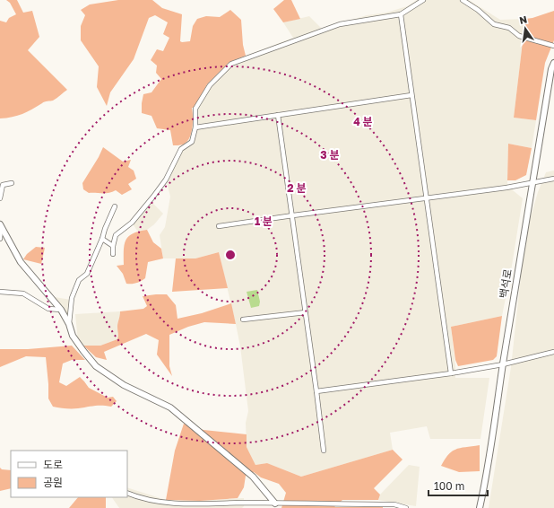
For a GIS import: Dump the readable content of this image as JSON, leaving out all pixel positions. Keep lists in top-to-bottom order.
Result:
{
  "streets": {
    "street": ["백석로"]
  },
  "legend": ["도로", "공원"],
  "scale_bar": "100 m",
  "north": "top",
  "rings": [
    "4 분",
    "3 분",
    "2 분",
    "1 분"
  ]
}
